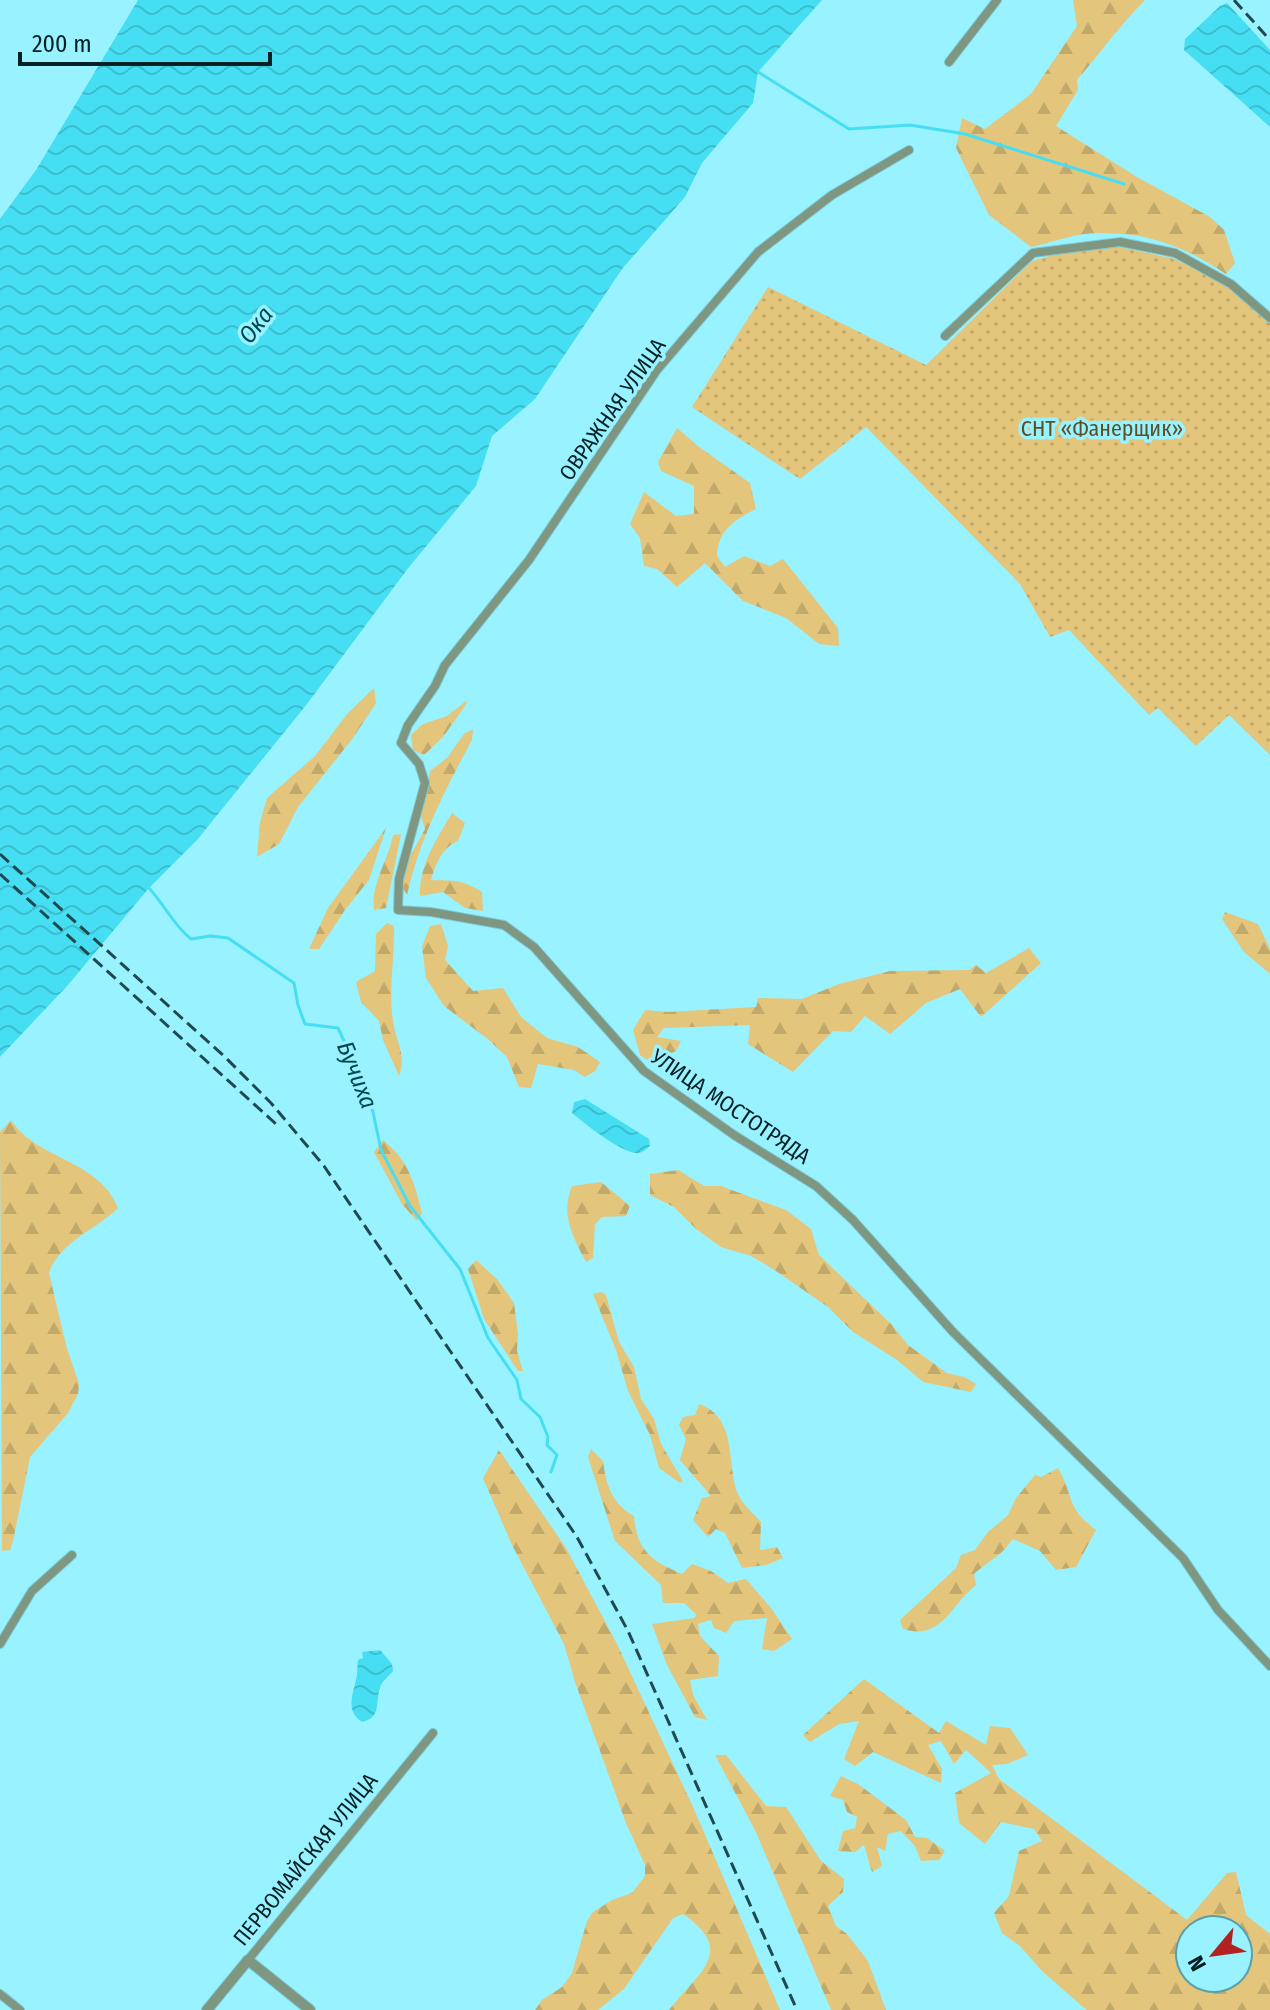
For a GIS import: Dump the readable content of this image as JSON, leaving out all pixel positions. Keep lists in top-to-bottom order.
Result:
{
  "streets": {
    "street": ["ОВРАЖНАЯ УЛИЦА", "УЛИЦА МОСТОТРЯДА", "ПЕРВОМАЙСКАЯ УЛИЦА"]
  },
  "crossings": [
    ["ОВРАЖНАЯ УЛИЦА", "УЛИЦА МОСТОТРЯДА"]
  ],
  "water": ["Ока", "Бучиха"],
  "parks": ["СНТ «Фанерщик»"],
  "scale_bar": "200 m",
  "north": "bottom left"
}
